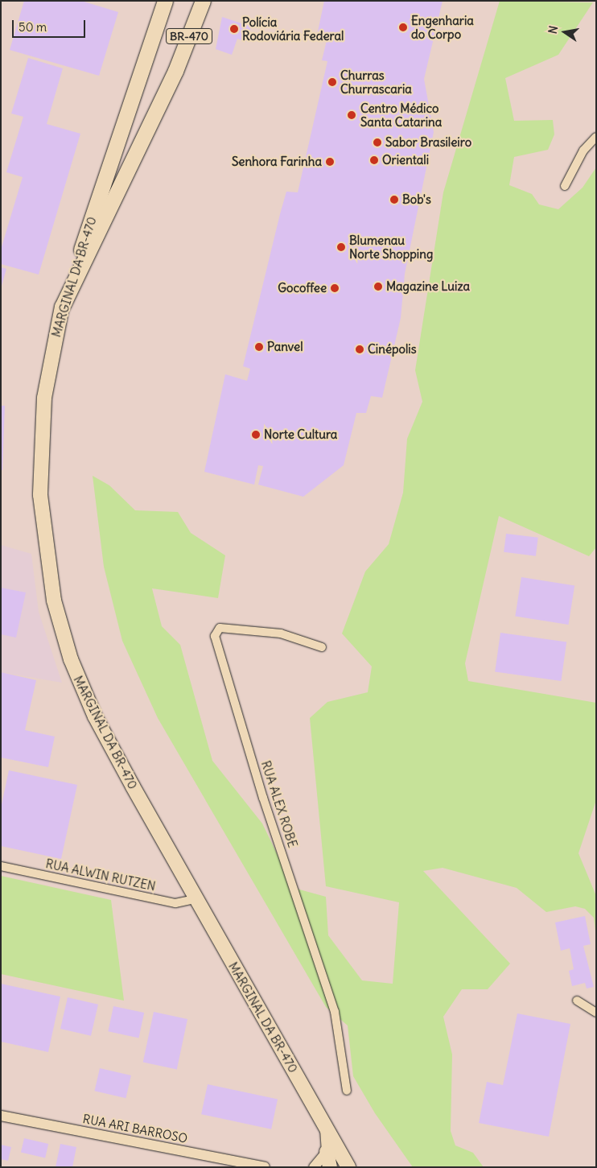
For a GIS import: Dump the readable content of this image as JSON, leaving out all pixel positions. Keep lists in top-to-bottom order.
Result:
{
  "streets": {
    "highway": ["BR-470", "MARGINAL DA BR-470"],
    "street": ["RUA ALEX ROBE", "RUA ALWIN RUTZEN", "RUA ARI BARROSO"]
  },
  "crossings": [
    ["BR-470", "MARGINAL DA BR-470"],
    ["MARGINAL DA BR-470", "RUA ALWIN RUTZEN"]
  ],
  "places": [
    "Engenharia do Corpo",
    "Polícia Rodoviária Federal",
    "Churras Churrascaria",
    "Centro Médico Santa Catarina",
    "Sabor Brasileiro",
    "Orientali",
    "Senhora Farinha",
    "Bob's",
    "Blumenau Norte Shopping",
    "Magazine Luiza",
    "Gocoffee",
    "Panvel",
    "Cinépolis",
    "Norte Cultura"
  ],
  "scale_bar": "50 m",
  "north": "left"
}
